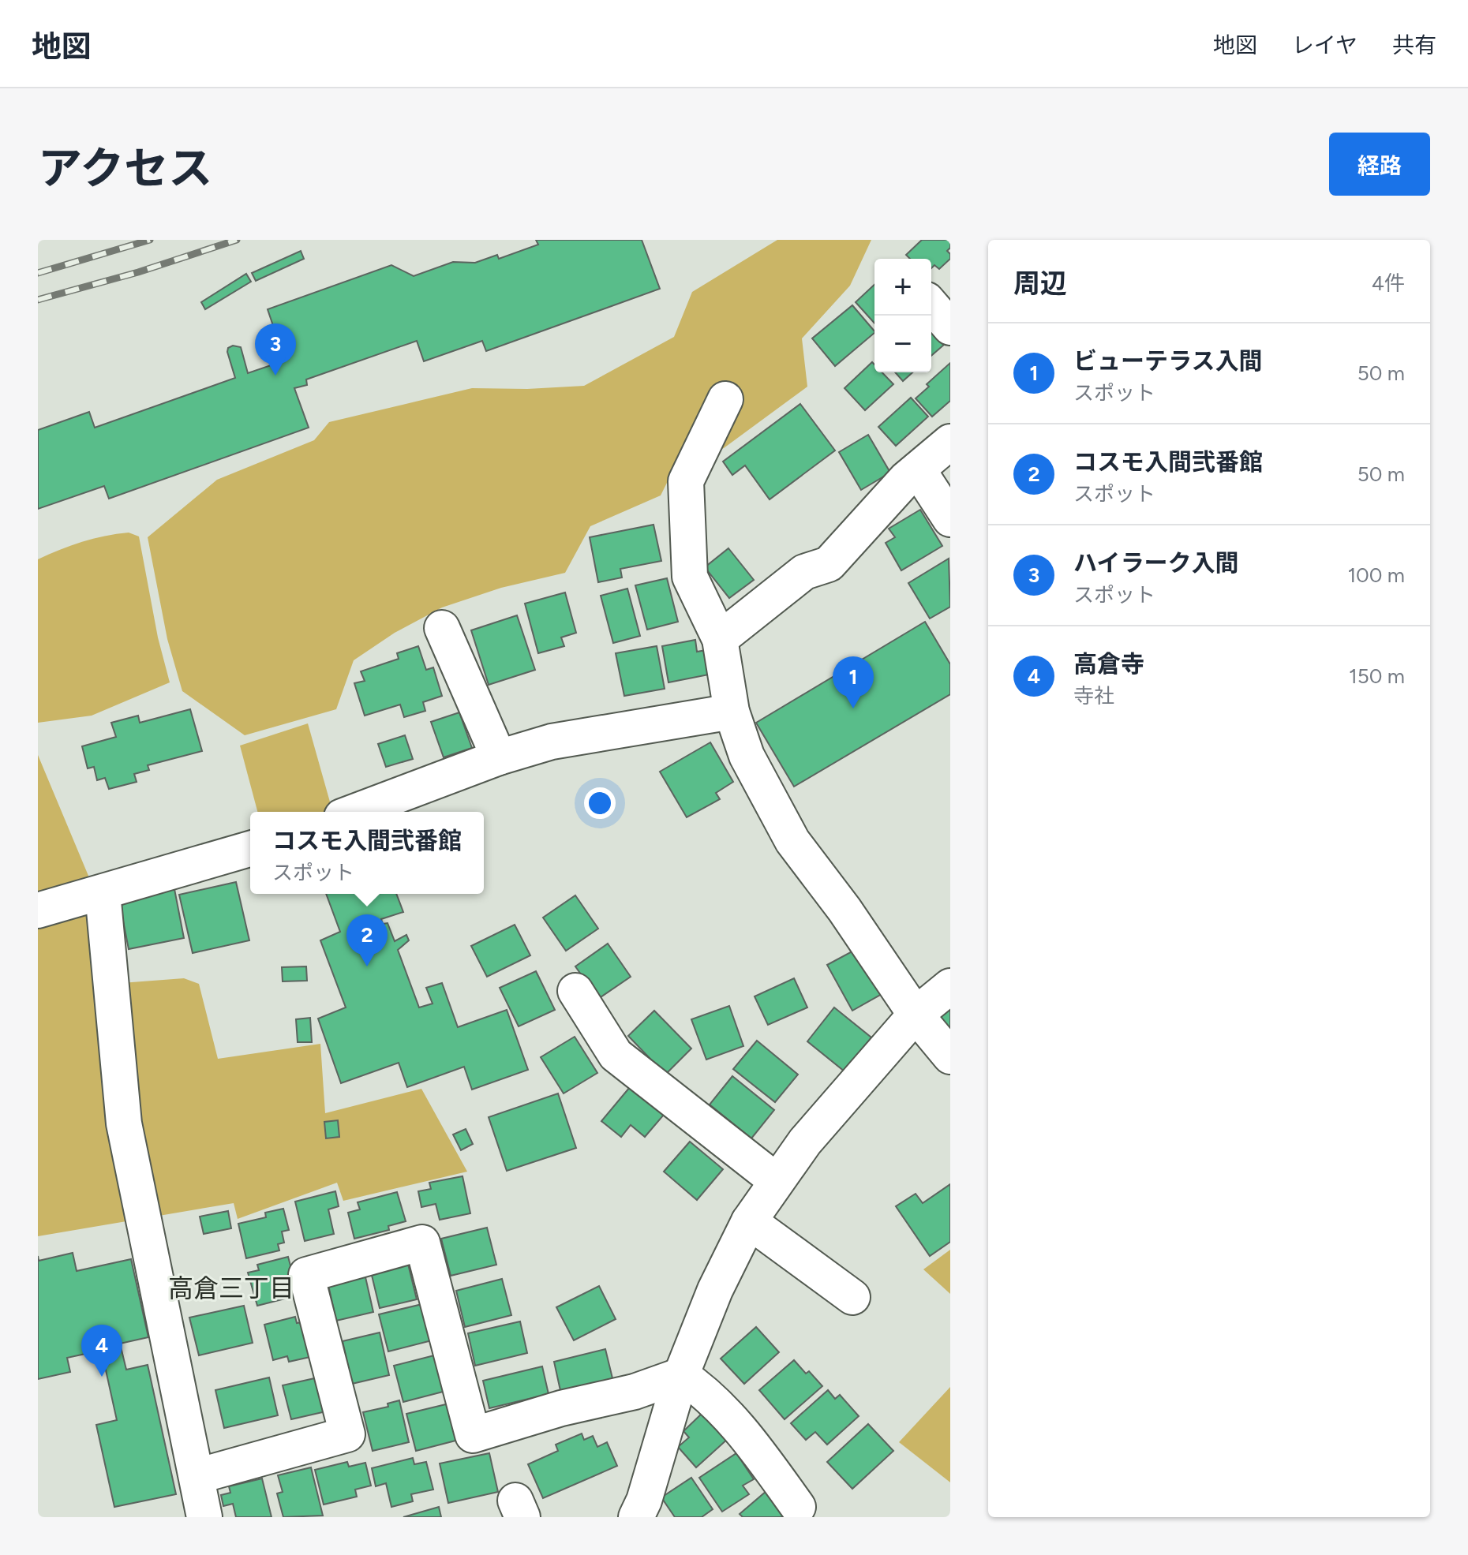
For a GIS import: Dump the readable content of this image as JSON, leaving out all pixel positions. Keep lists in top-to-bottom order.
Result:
{
  "districts": ["高倉三丁目"],
  "page": {
    "header": "地図",
    "nav": ["地図", "レイヤ", "共有"],
    "title": "アクセス",
    "buttons": "経路",
    "heading": ["周辺", "4件"],
    "map_buttons": ["+", "−"],
    "list": [
      {
        "mark": "1",
        "name": "ビューテラス入間",
        "note": "スポット",
        "value": "50 m"
      },
      {
        "mark": "2",
        "name": "コスモ入間弐番館",
        "note": "スポット",
        "value": "50 m"
      },
      {
        "mark": "3",
        "name": "ハイラーク入間",
        "note": "スポット",
        "value": "100 m"
      },
      {
        "mark": "4",
        "name": "高倉寺",
        "note": "寺社",
        "value": "150 m"
      }
    ],
    "pins": [
      "3",
      "1",
      "2",
      "4"
    ],
    "popup": ["コスモ入間弐番館", "スポット"]
  }
}
